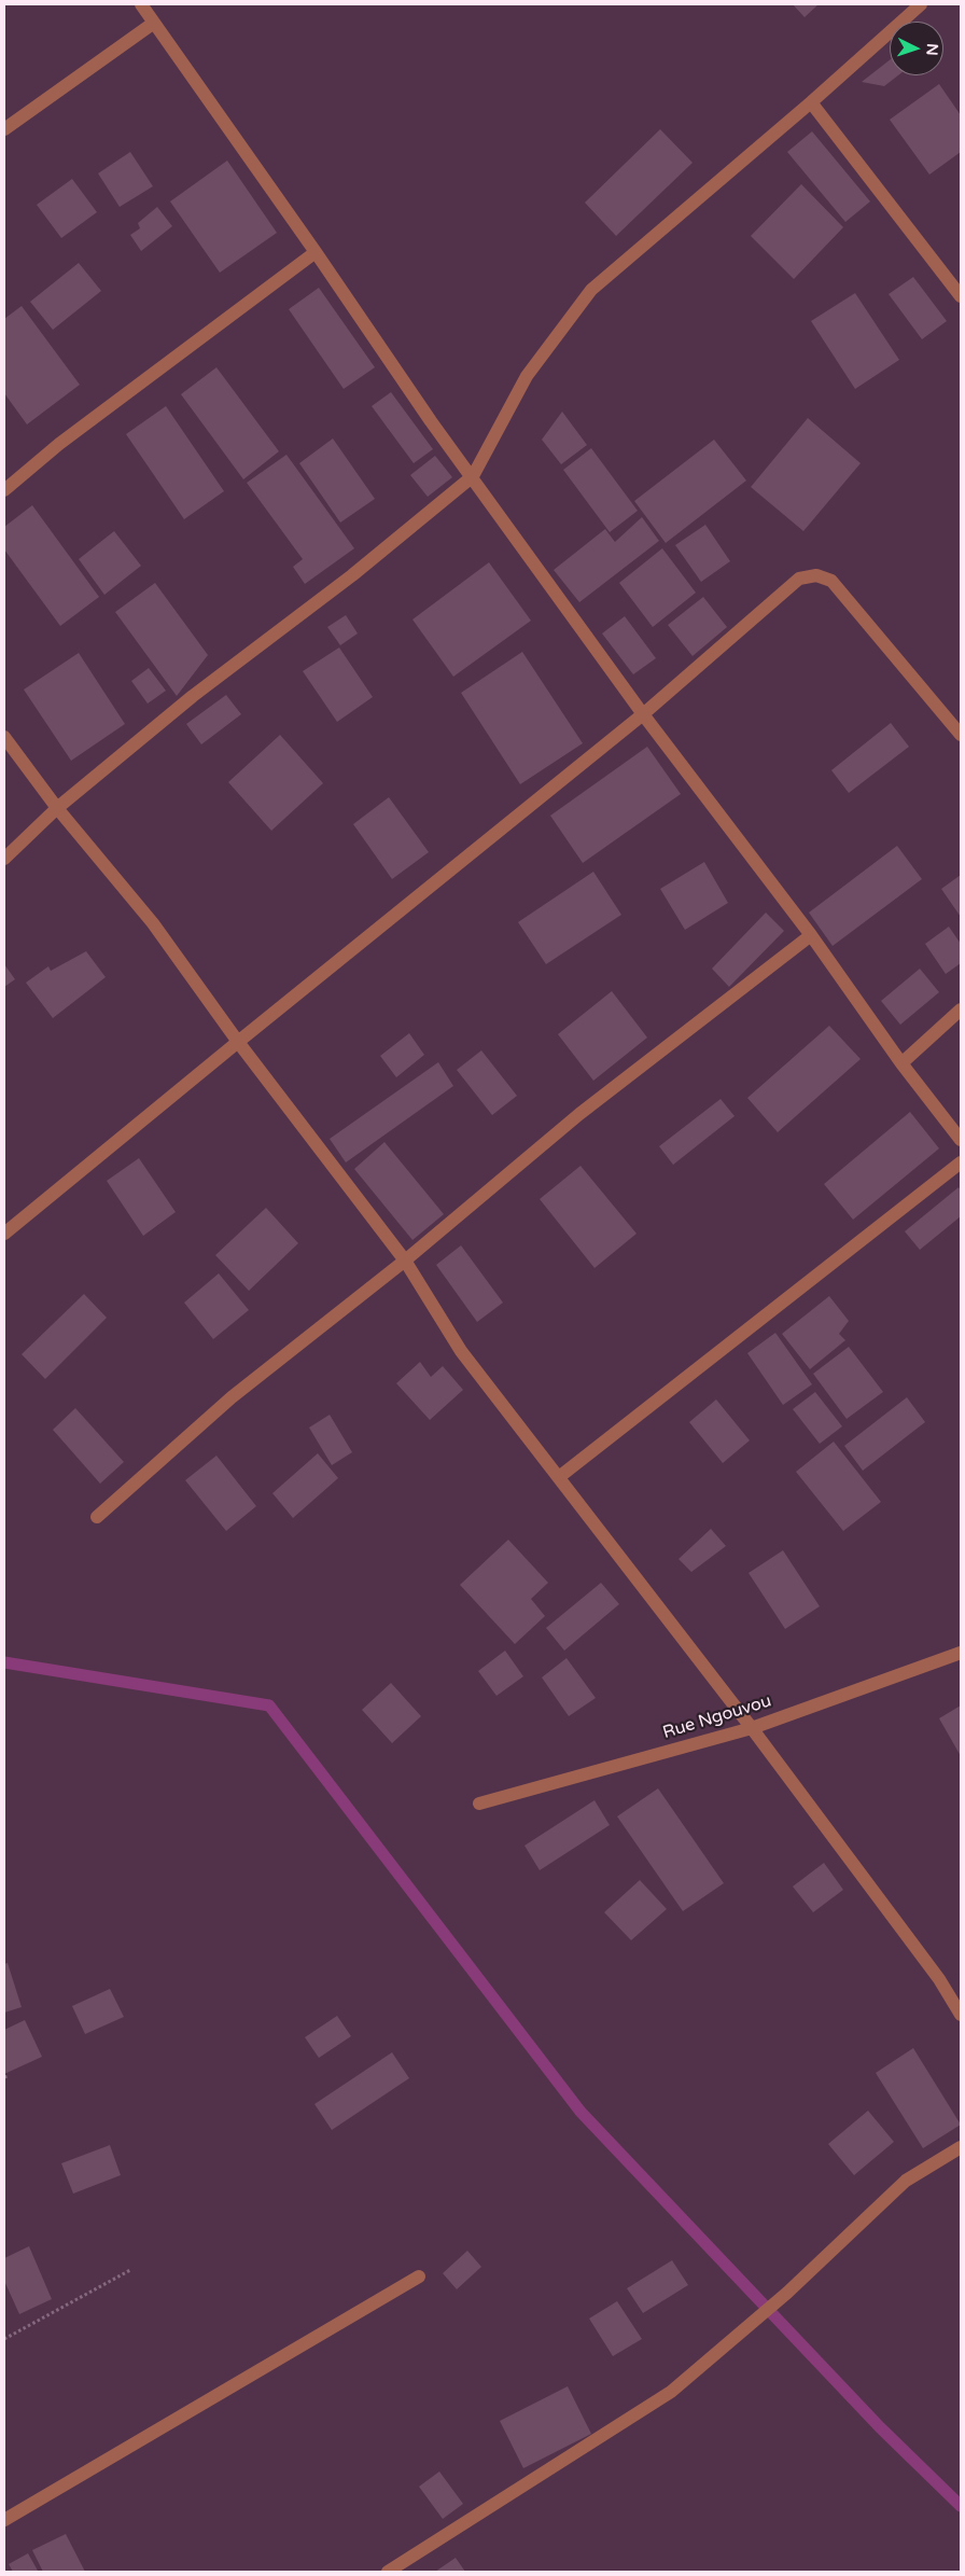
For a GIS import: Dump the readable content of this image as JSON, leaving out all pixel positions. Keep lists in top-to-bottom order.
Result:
{
  "streets": {
    "street": ["Rue Ngouvou"]
  },
  "north": "right"
}
